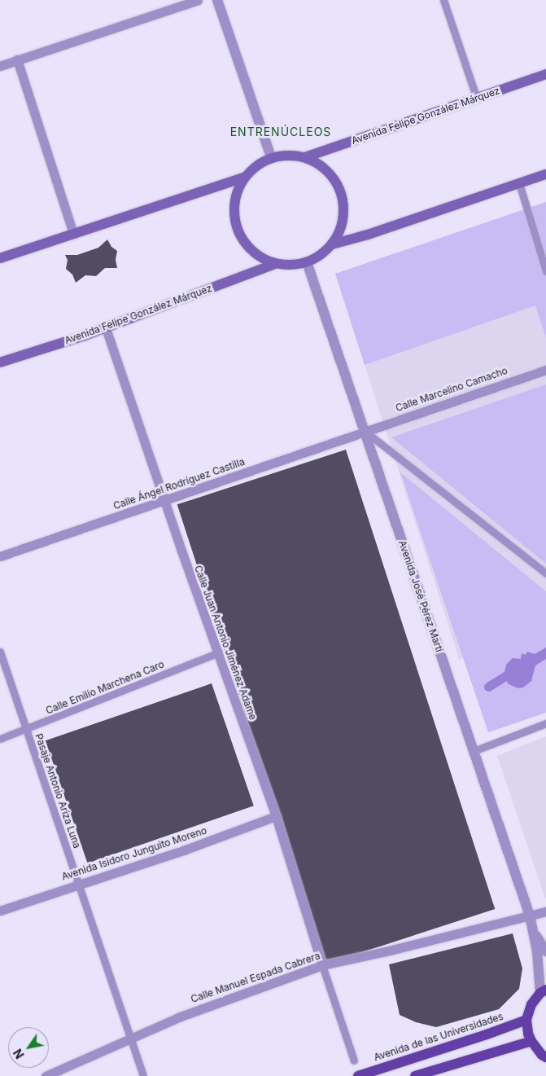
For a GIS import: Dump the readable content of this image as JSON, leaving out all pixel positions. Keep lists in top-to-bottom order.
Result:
{
  "streets": {
    "main road": ["Avenida Felipe González Márquez", "Avenida de las Universidades"],
    "street": [
      "Calle Marcelino Camacho",
      "Calle Ángel Rodríguez Castilla",
      "Avenida José Pérez Martí",
      "Calle Juan Antonio Jiménez Adame",
      "Calle Emilio Marchena Caro",
      "Pasaje Antonio Ariza Luna",
      "Avenida Isidoro Junguito Moreno",
      "Calle Manuel Espada Cabrera"
    ]
  },
  "crossings": [
    ["Avenida Felipe González Márquez", "Avenida José Pérez Martí"],
    ["Avenida Felipe González Márquez", "Calle Juan Antonio Jiménez Adame"],
    ["Calle Marcelino Camacho", "Calle Ángel Rodríguez Castilla"],
    ["Calle Marcelino Camacho", "Avenida José Pérez Martí"],
    ["Calle Ángel Rodríguez Castilla", "Avenida José Pérez Martí"],
    ["Calle Ángel Rodríguez Castilla", "Calle Juan Antonio Jiménez Adame"],
    ["Avenida José Pérez Martí", "Calle Manuel Espada Cabrera"],
    ["Calle Juan Antonio Jiménez Adame", "Calle Emilio Marchena Caro"],
    ["Calle Juan Antonio Jiménez Adame", "Avenida Isidoro Junguito Moreno"],
    ["Calle Juan Antonio Jiménez Adame", "Calle Manuel Espada Cabrera"],
    ["Calle Emilio Marchena Caro", "Pasaje Antonio Ariza Luna"],
    ["Pasaje Antonio Ariza Luna", "Avenida Isidoro Junguito Moreno"],
    ["Pasaje Antonio Ariza Luna", "Calle Manuel Espada Cabrera"]
  ],
  "districts": ["ENTRENÚCLEOS"],
  "north": "bottom left"
}
